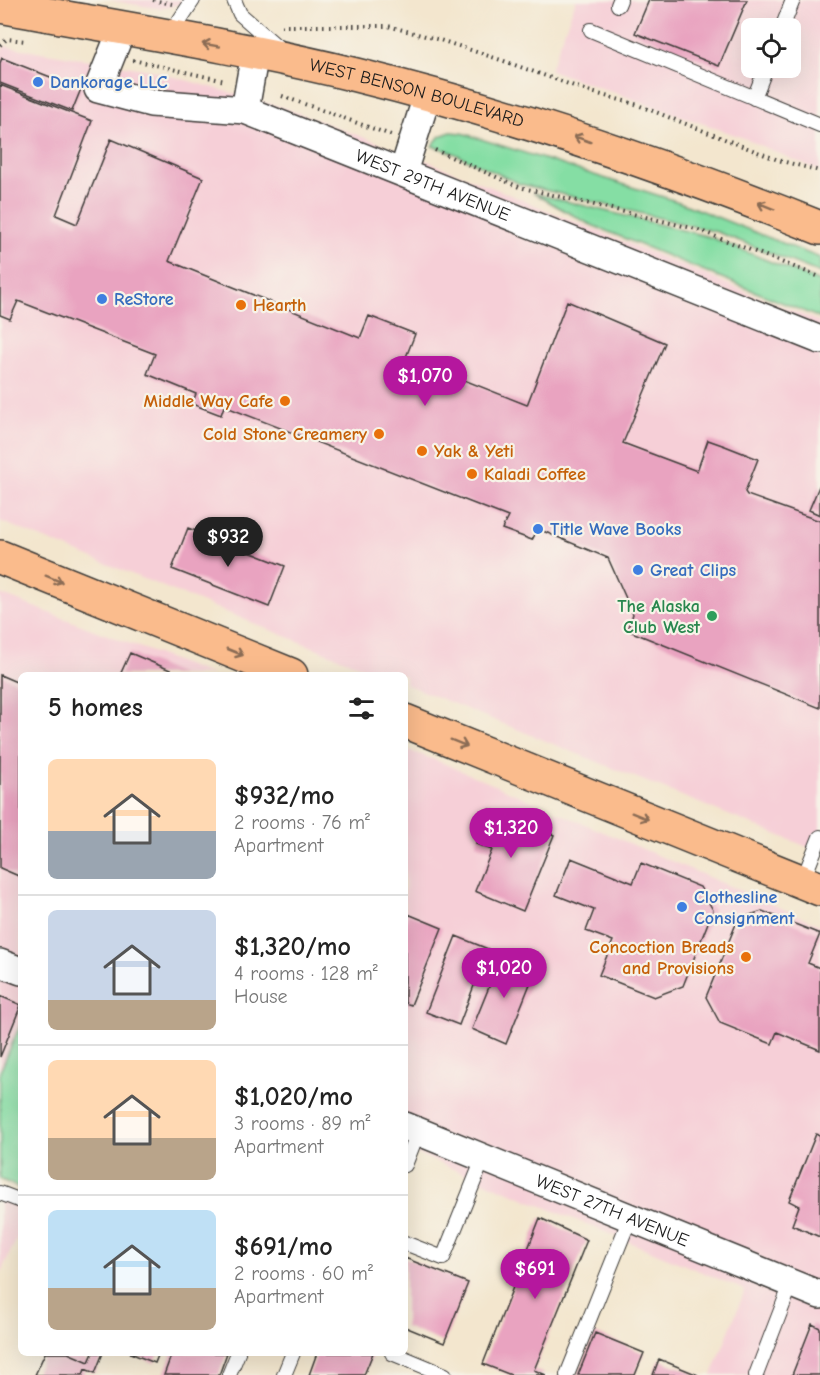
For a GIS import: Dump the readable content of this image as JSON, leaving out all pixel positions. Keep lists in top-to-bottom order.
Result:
{
  "streets": {
    "main road": ["WEST BENSON BOULEVARD"],
    "street": ["WEST 29TH AVENUE", "WEST 27TH AVENUE"]
  },
  "crossings": [
    ["WEST BENSON BOULEVARD", "WEST 29TH AVENUE"]
  ],
  "one_way": ["WEST BENSON BOULEVARD"],
  "places": [
    "Dankorage LLC",
    "ReStore",
    "Hearth",
    "Middle Way Cafe",
    "Cold Stone Creamery",
    "Yak & Yeti",
    "Kaladi Coffee",
    "Title Wave Books",
    "Great Clips",
    "The Alaska Club West",
    "Clothesline Consignment",
    "Concoction Breads and Provisions"
  ],
  "page": {
    "price": [
      "$1,070",
      "$932",
      "$1,320",
      "$1,020",
      "$691"
    ],
    "heading": "5 homes",
    "list": [
      {
        "name": "$932/mo",
        "note": "2 rooms · 76 m² · Apartment"
      },
      {
        "name": "$1,320/mo",
        "note": "4 rooms · 128 m² · House"
      },
      {
        "name": "$1,020/mo",
        "note": "3 rooms · 89 m² · Apartment"
      },
      {
        "name": "$691/mo",
        "note": "2 rooms · 60 m² · Apartment"
      }
    ]
  }
}
